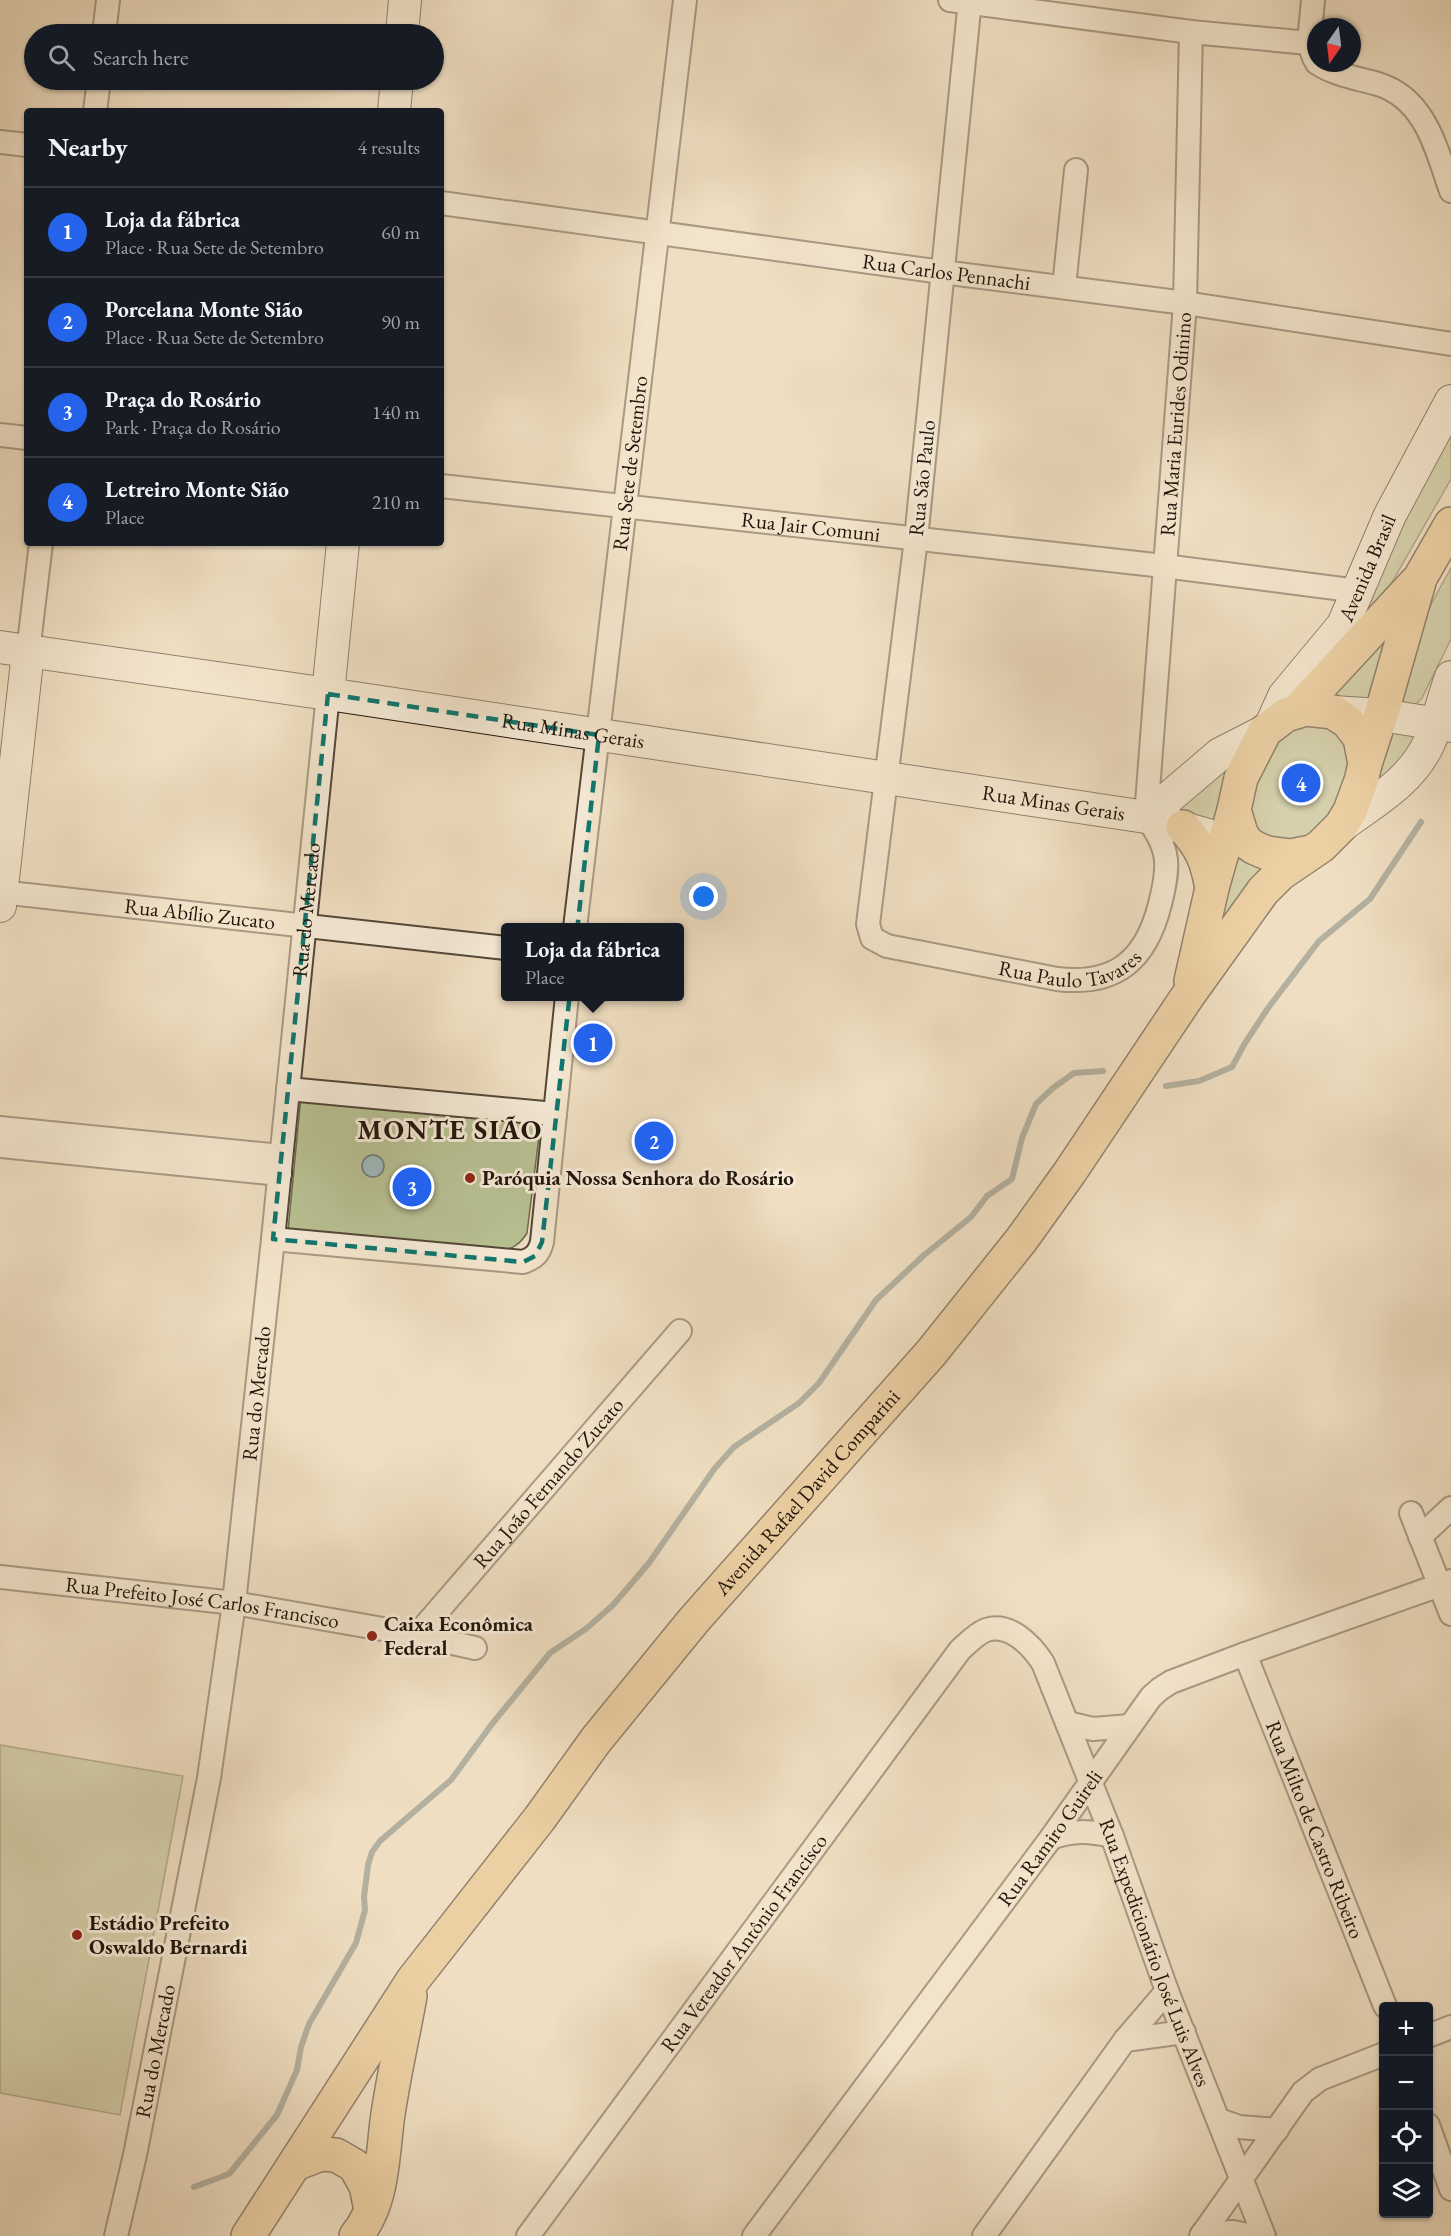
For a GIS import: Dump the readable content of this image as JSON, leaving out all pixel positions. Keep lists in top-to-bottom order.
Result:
{
  "streets": {
    "main road": ["Avenida Rafael David Comparini"],
    "street": [
      "Rua Carlos Pennachi",
      "Rua Maria Eurides Odinino",
      "Rua Sete de Setembro",
      "Rua São Paulo",
      "Rua Jair Comuni",
      "Avenida Brasil",
      "Rua Minas Gerais",
      "Rua do Mercado",
      "Rua Abílio Zucato",
      "Rua Paulo Tavares",
      "Rua João Fernando Zucato",
      "Rua Prefeito José Carlos Francisco",
      "Rua Milto de Castro Ribeiro",
      "Rua Ramiro Guireli",
      "Rua Vereador Antônio Francisco",
      "Rua Expedicionário José Luis Alves"
    ]
  },
  "crossings": [
    ["Rua Carlos Pennachi", "Rua Maria Eurides Odinino"],
    ["Rua Carlos Pennachi", "Rua Sete de Setembro"],
    ["Rua Carlos Pennachi", "Rua São Paulo"],
    ["Rua Maria Eurides Odinino", "Rua Jair Comuni"],
    ["Rua Maria Eurides Odinino", "Rua Minas Gerais"],
    ["Rua Maria Eurides Odinino", "Rua Paulo Tavares"],
    ["Rua Sete de Setembro", "Rua Jair Comuni"],
    ["Rua Sete de Setembro", "Rua Minas Gerais"],
    ["Rua São Paulo", "Rua Jair Comuni"],
    ["Rua São Paulo", "Rua Minas Gerais"],
    ["Rua São Paulo", "Rua Paulo Tavares"],
    ["Rua Jair Comuni", "Avenida Brasil"],
    ["Avenida Brasil", "Rua Minas Gerais"],
    ["Avenida Brasil", "Avenida Rafael David Comparini"],
    ["Rua Minas Gerais", "Rua do Mercado"],
    ["Rua Minas Gerais", "Rua Paulo Tavares"],
    ["Rua Minas Gerais", "Avenida Rafael David Comparini"],
    ["Rua do Mercado", "Rua Abílio Zucato"],
    ["Rua do Mercado", "Rua Prefeito José Carlos Francisco"],
    ["Rua João Fernando Zucato", "Rua Prefeito José Carlos Francisco"],
    ["Rua Milto de Castro Ribeiro", "Rua Ramiro Guireli"],
    ["Rua Ramiro Guireli", "Rua Expedicionário José Luis Alves"],
    ["Rua Vereador Antônio Francisco", "Rua Expedicionário José Luis Alves"]
  ],
  "districts": ["MONTE SIÃO"],
  "places": ["Paróquia Nossa Senhora do Rosário", "Caixa Econômica Federal", "Estádio Prefeito Oswaldo Bernardi"],
  "north": "bottom",
  "page": {
    "search": "Search here",
    "heading": ["Nearby", "4 results"],
    "list": [
      {
        "mark": "1",
        "name": "Loja da fábrica",
        "note": "Place · Rua Sete de Setembro",
        "value": "60 m"
      },
      {
        "mark": "2",
        "name": "Porcelana Monte Sião",
        "note": "Place · Rua Sete de Setembro",
        "value": "90 m"
      },
      {
        "mark": "3",
        "name": "Praça do Rosário",
        "note": "Park · Praça do Rosário",
        "value": "140 m"
      },
      {
        "mark": "4",
        "name": "Letreiro Monte Sião",
        "note": "Place",
        "value": "210 m"
      }
    ],
    "pins": [
      "4",
      "1",
      "2",
      "3"
    ],
    "popup": ["Loja da fábrica", "Place"],
    "map_buttons": ["+", "−"]
  }
}
